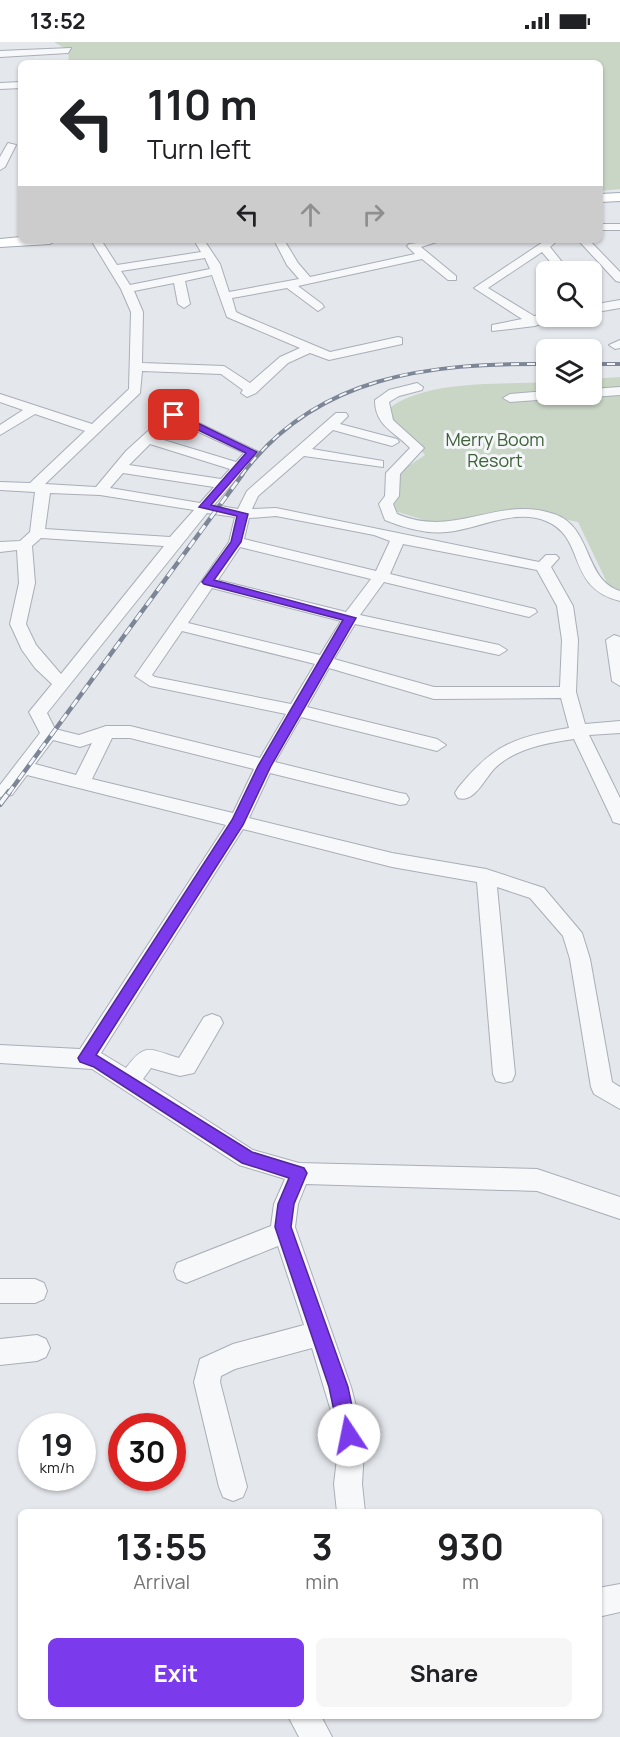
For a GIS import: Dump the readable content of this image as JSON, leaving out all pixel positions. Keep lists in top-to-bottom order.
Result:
{
  "parks": ["Merry Boom Resort"],
  "page": {
    "status": "13:52",
    "turn": ["110 m", "Turn left"],
    "speed": "19 km/h",
    "limit": "30",
    "eta": [
      "13:55",
      "Arrival",
      "3",
      "min",
      "930",
      "m"
    ],
    "buttons": ["Exit", "Share"]
  }
}
